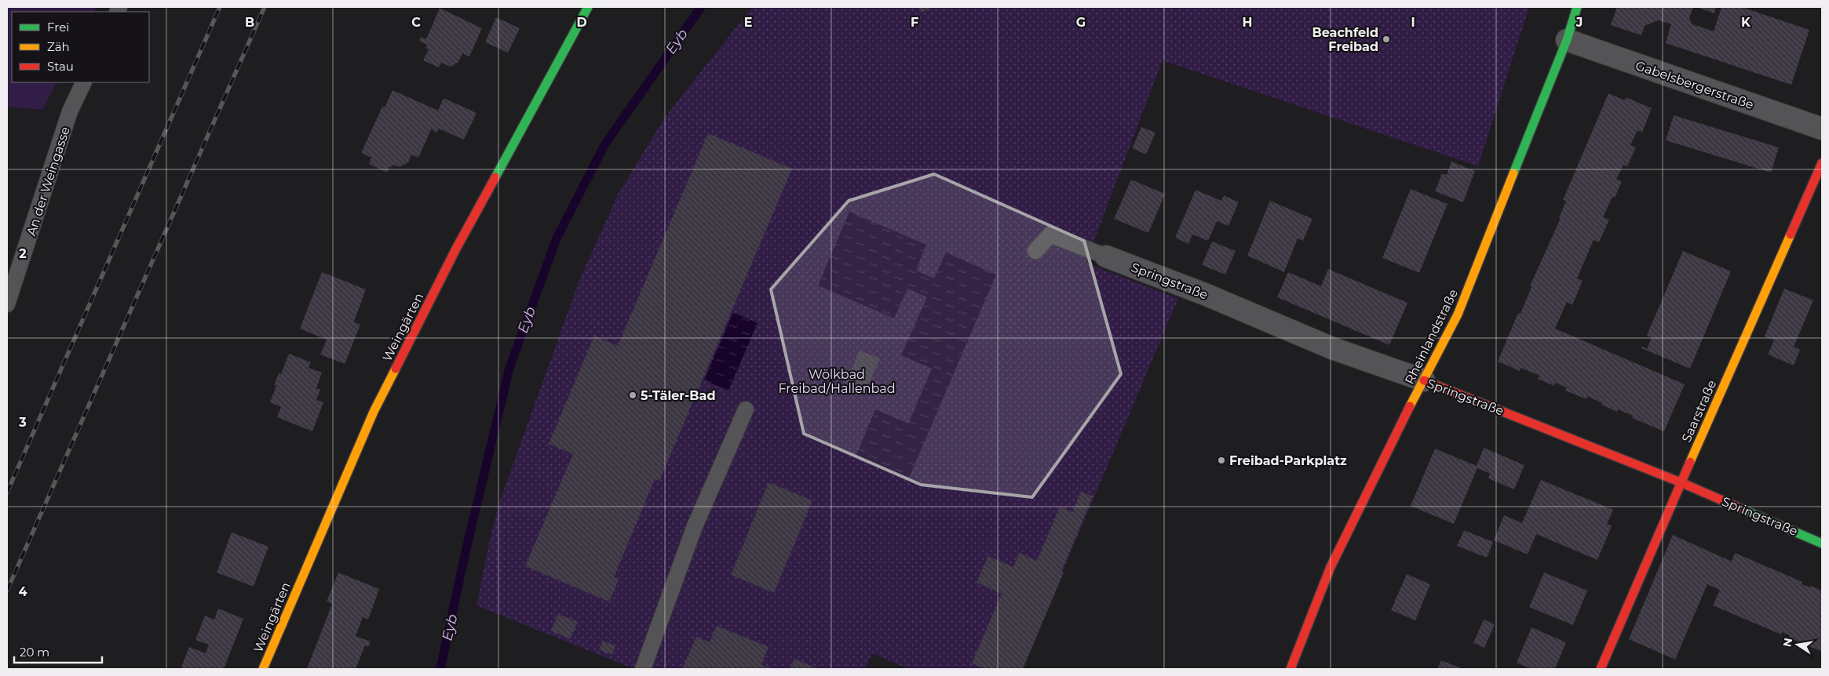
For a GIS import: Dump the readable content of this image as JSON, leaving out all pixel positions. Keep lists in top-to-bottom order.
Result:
{
  "streets": {
    "street": [
      "Gabelsbergerstraße",
      "Springstraße",
      "Weingärten",
      "Rheinlandstraße",
      "Saarstraße"
    ],
    "lane": ["An der Weingasse"]
  },
  "crossings": [
    ["Gabelsbergerstraße", "Rheinlandstraße"],
    ["Springstraße", "Rheinlandstraße"],
    ["Springstraße", "Saarstraße"]
  ],
  "water": ["Eyb"],
  "parks": ["Wölkbad Freibad/Hallenbad"],
  "places": ["Beachfeld Freibad", "5-Täler-Bad", "Freibad-Parkplatz"],
  "legend": ["Frei", "Zäh", "Stau"],
  "scale_bar": "20 m",
  "north": "left",
  "grid": {
    "columns": [
      "B",
      "C",
      "D",
      "E",
      "F",
      "G",
      "H",
      "I",
      "J",
      "K"
    ],
    "rows": ["2", "3", "4"]
  }
}
